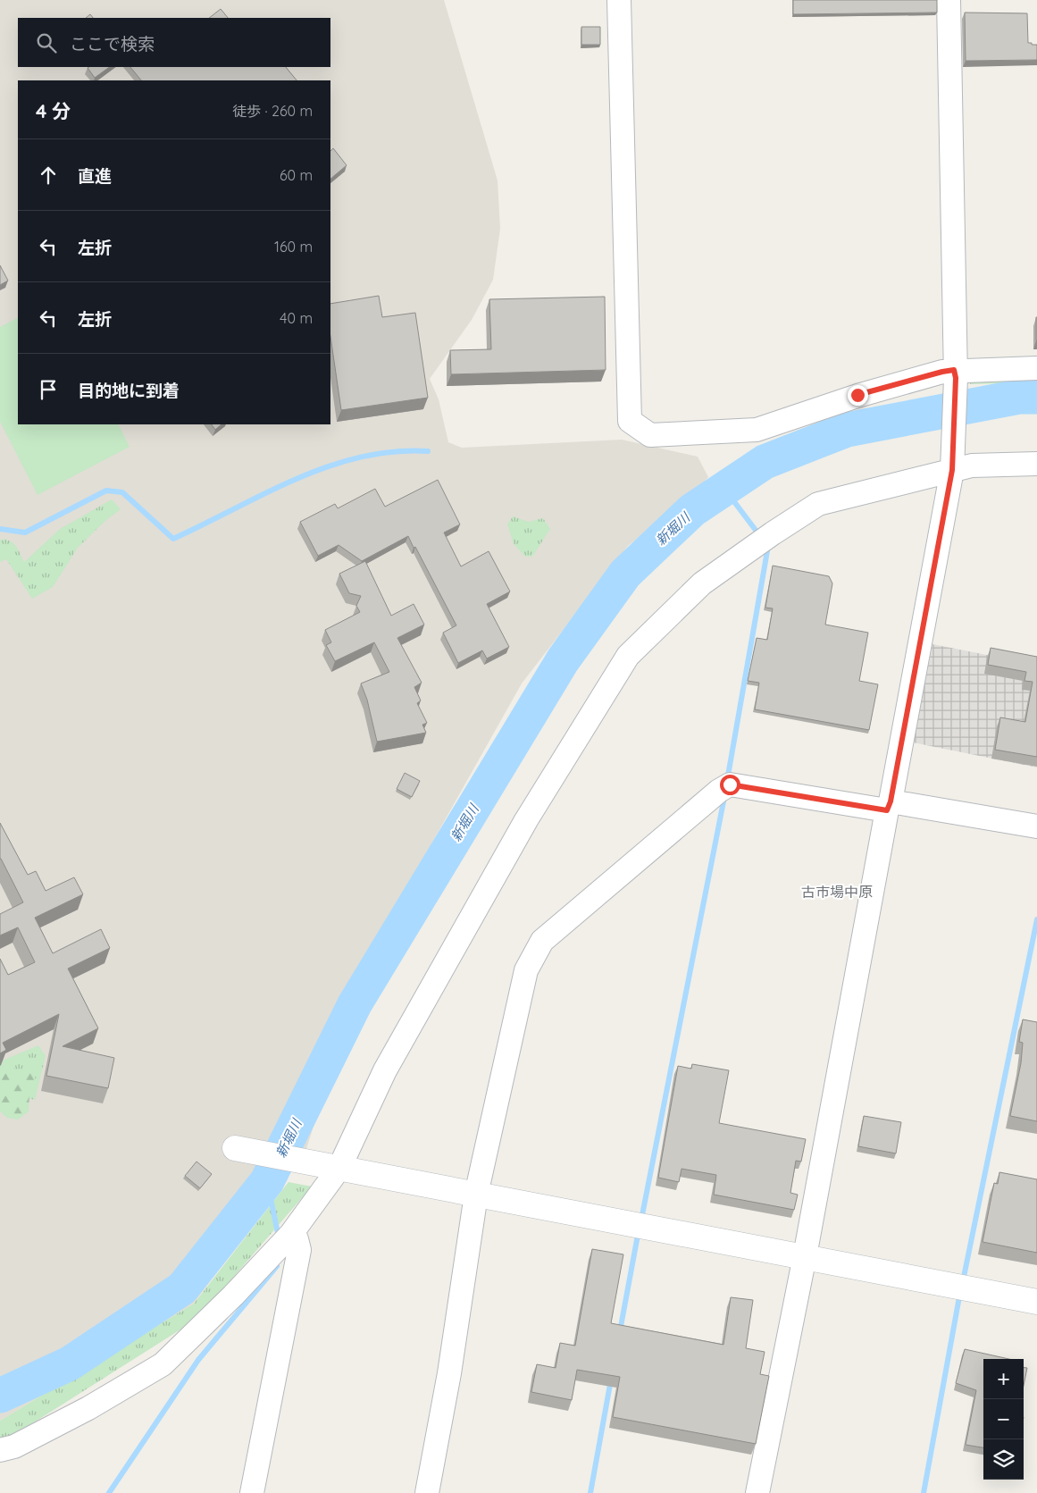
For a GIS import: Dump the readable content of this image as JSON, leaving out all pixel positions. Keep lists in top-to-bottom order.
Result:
{
  "districts": ["古市場中原"],
  "water": ["新堀川"],
  "page": {
    "search": "ここで検索",
    "heading": ["4 分", "徒歩 · 260 m"],
    "list": [
      ["直進", "60 m"],
      ["左折", "160 m"],
      ["左折", "40 m"],
      "目的地に到着"
    ],
    "map_buttons": ["+", "−"]
  }
}
